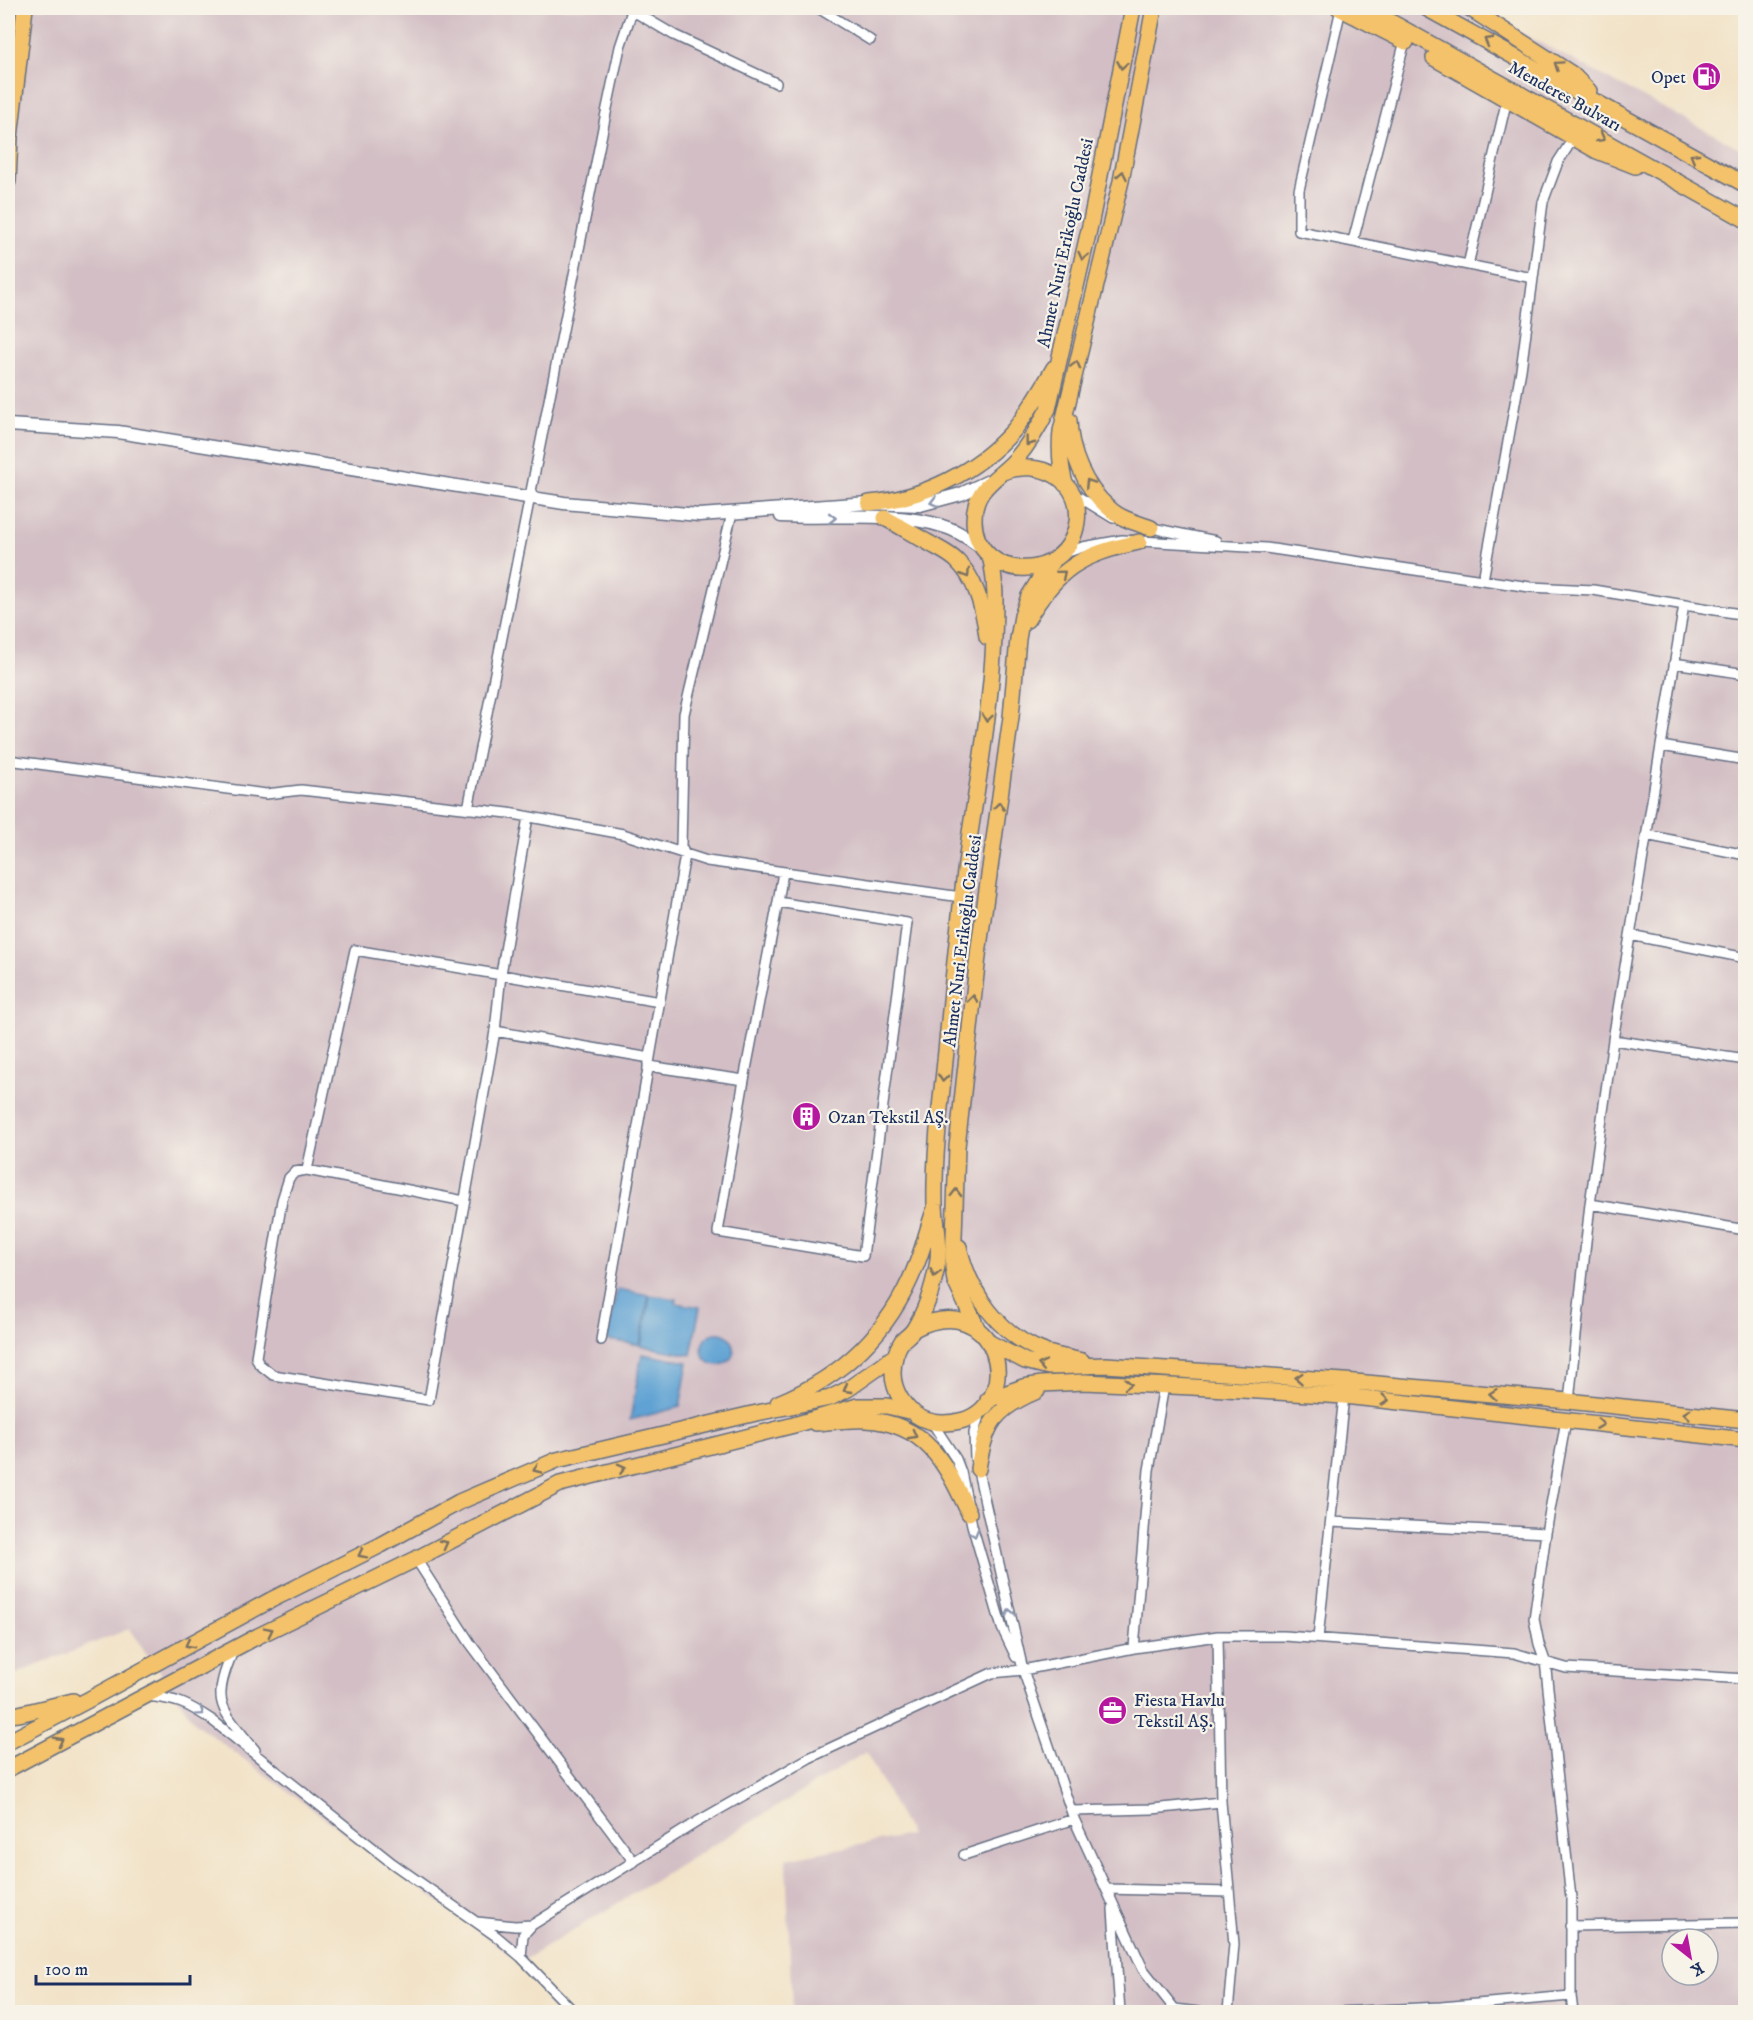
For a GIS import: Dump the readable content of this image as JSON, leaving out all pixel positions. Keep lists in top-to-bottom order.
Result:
{
  "streets": {
    "main road": ["Menderes Bulvarı", "Ahmet Nuri Erikoğlu Caddesi"]
  },
  "places": {
    "fuel station": ["Opet"],
    "building": ["Ozan Tekstil AŞ."],
    "office": ["Fiesta Havlu Tekstil AŞ."]
  },
  "scale_bar": "100 m",
  "north": "bottom right"
}
